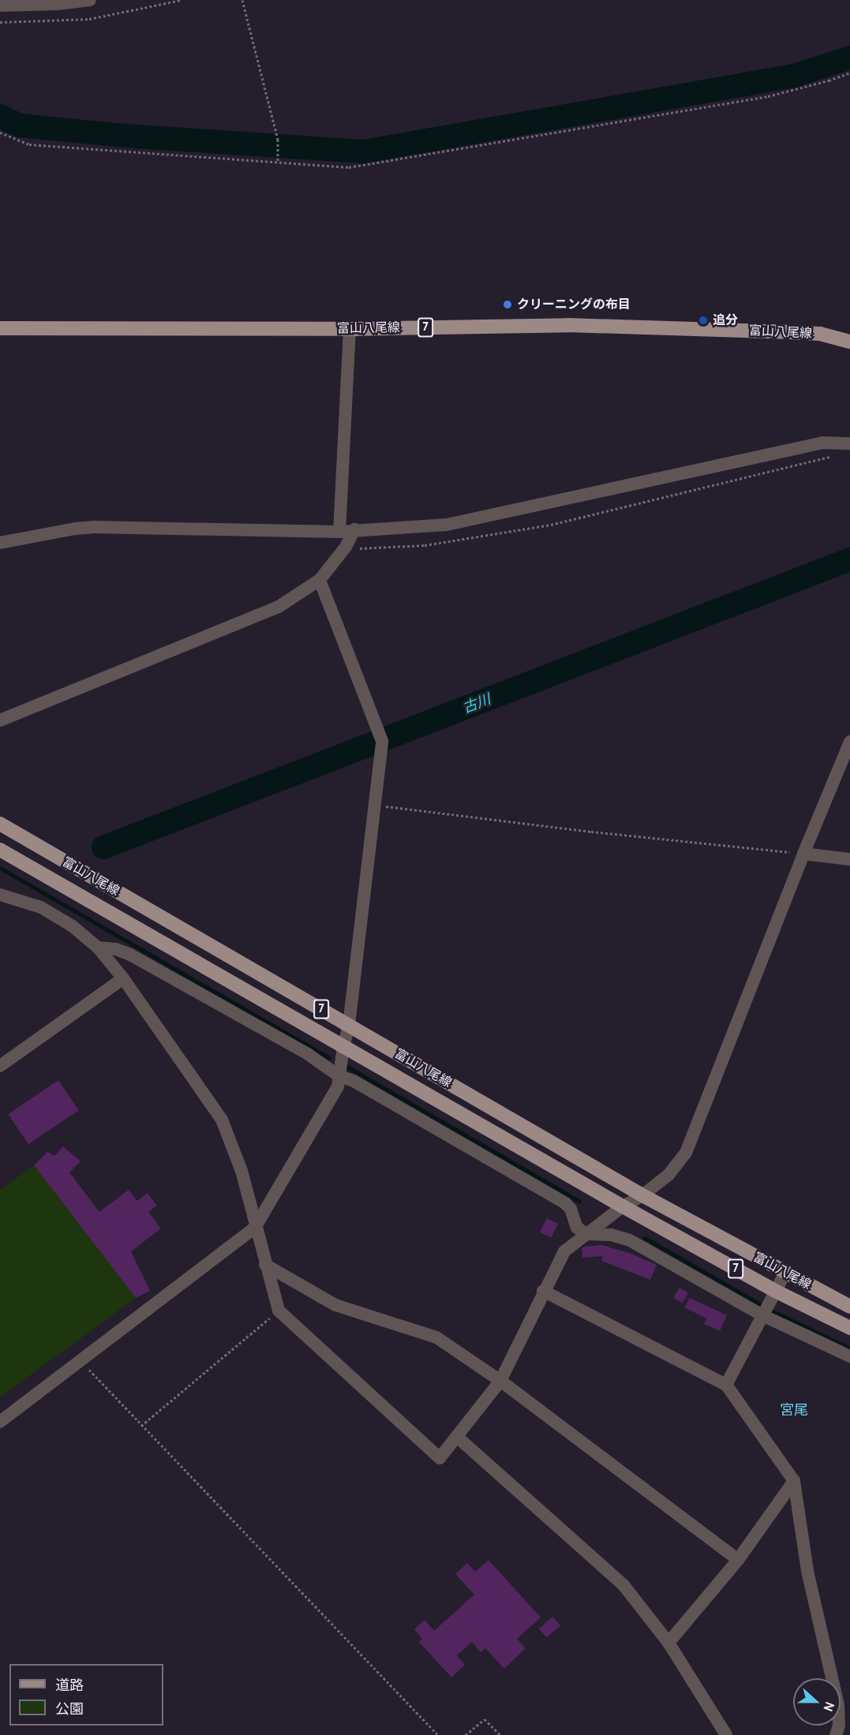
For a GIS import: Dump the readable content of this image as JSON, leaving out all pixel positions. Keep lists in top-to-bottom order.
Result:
{
  "streets": {
    "main road": ["7", "富山八尾線"]
  },
  "districts": ["宮尾"],
  "water": ["古川"],
  "places": ["クリーニングの布目", "追分"],
  "legend": ["道路", "公園"],
  "north": "right"
}
